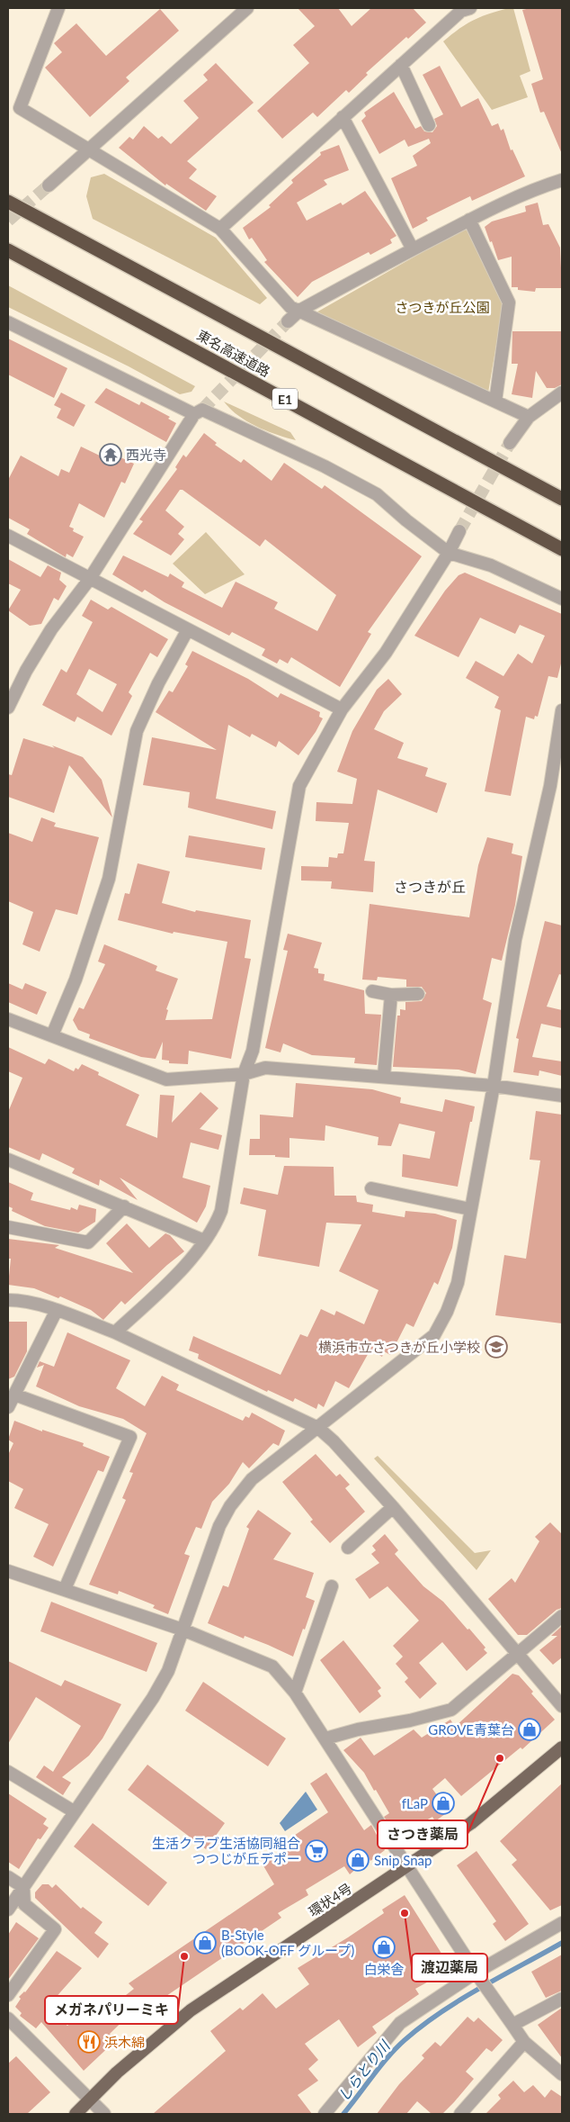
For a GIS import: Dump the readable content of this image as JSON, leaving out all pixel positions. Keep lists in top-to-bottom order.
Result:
{
  "streets": {
    "highway": ["東名高速道路", "E1"],
    "main road": ["環状4号"]
  },
  "districts": ["さつきが丘"],
  "water": ["しらとり川"],
  "parks": ["さつきが丘公園"],
  "places": {
    "temple": ["西光寺"],
    "school or university": ["横浜市立さつきが丘小学校"],
    "shop": [
      "GROVE青葉台",
      "fLaP",
      "Snip Snap",
      "B-Style (BOOK-OFF グループ)",
      "白栄舎"
    ],
    "other": ["さつき薬局", "渡辺薬局", "メガネパリーミキ"],
    "supermarket": ["生活クラブ生活協同組合 つつじが丘デポー"],
    "restaurant": ["浜木綿"]
  }
}
